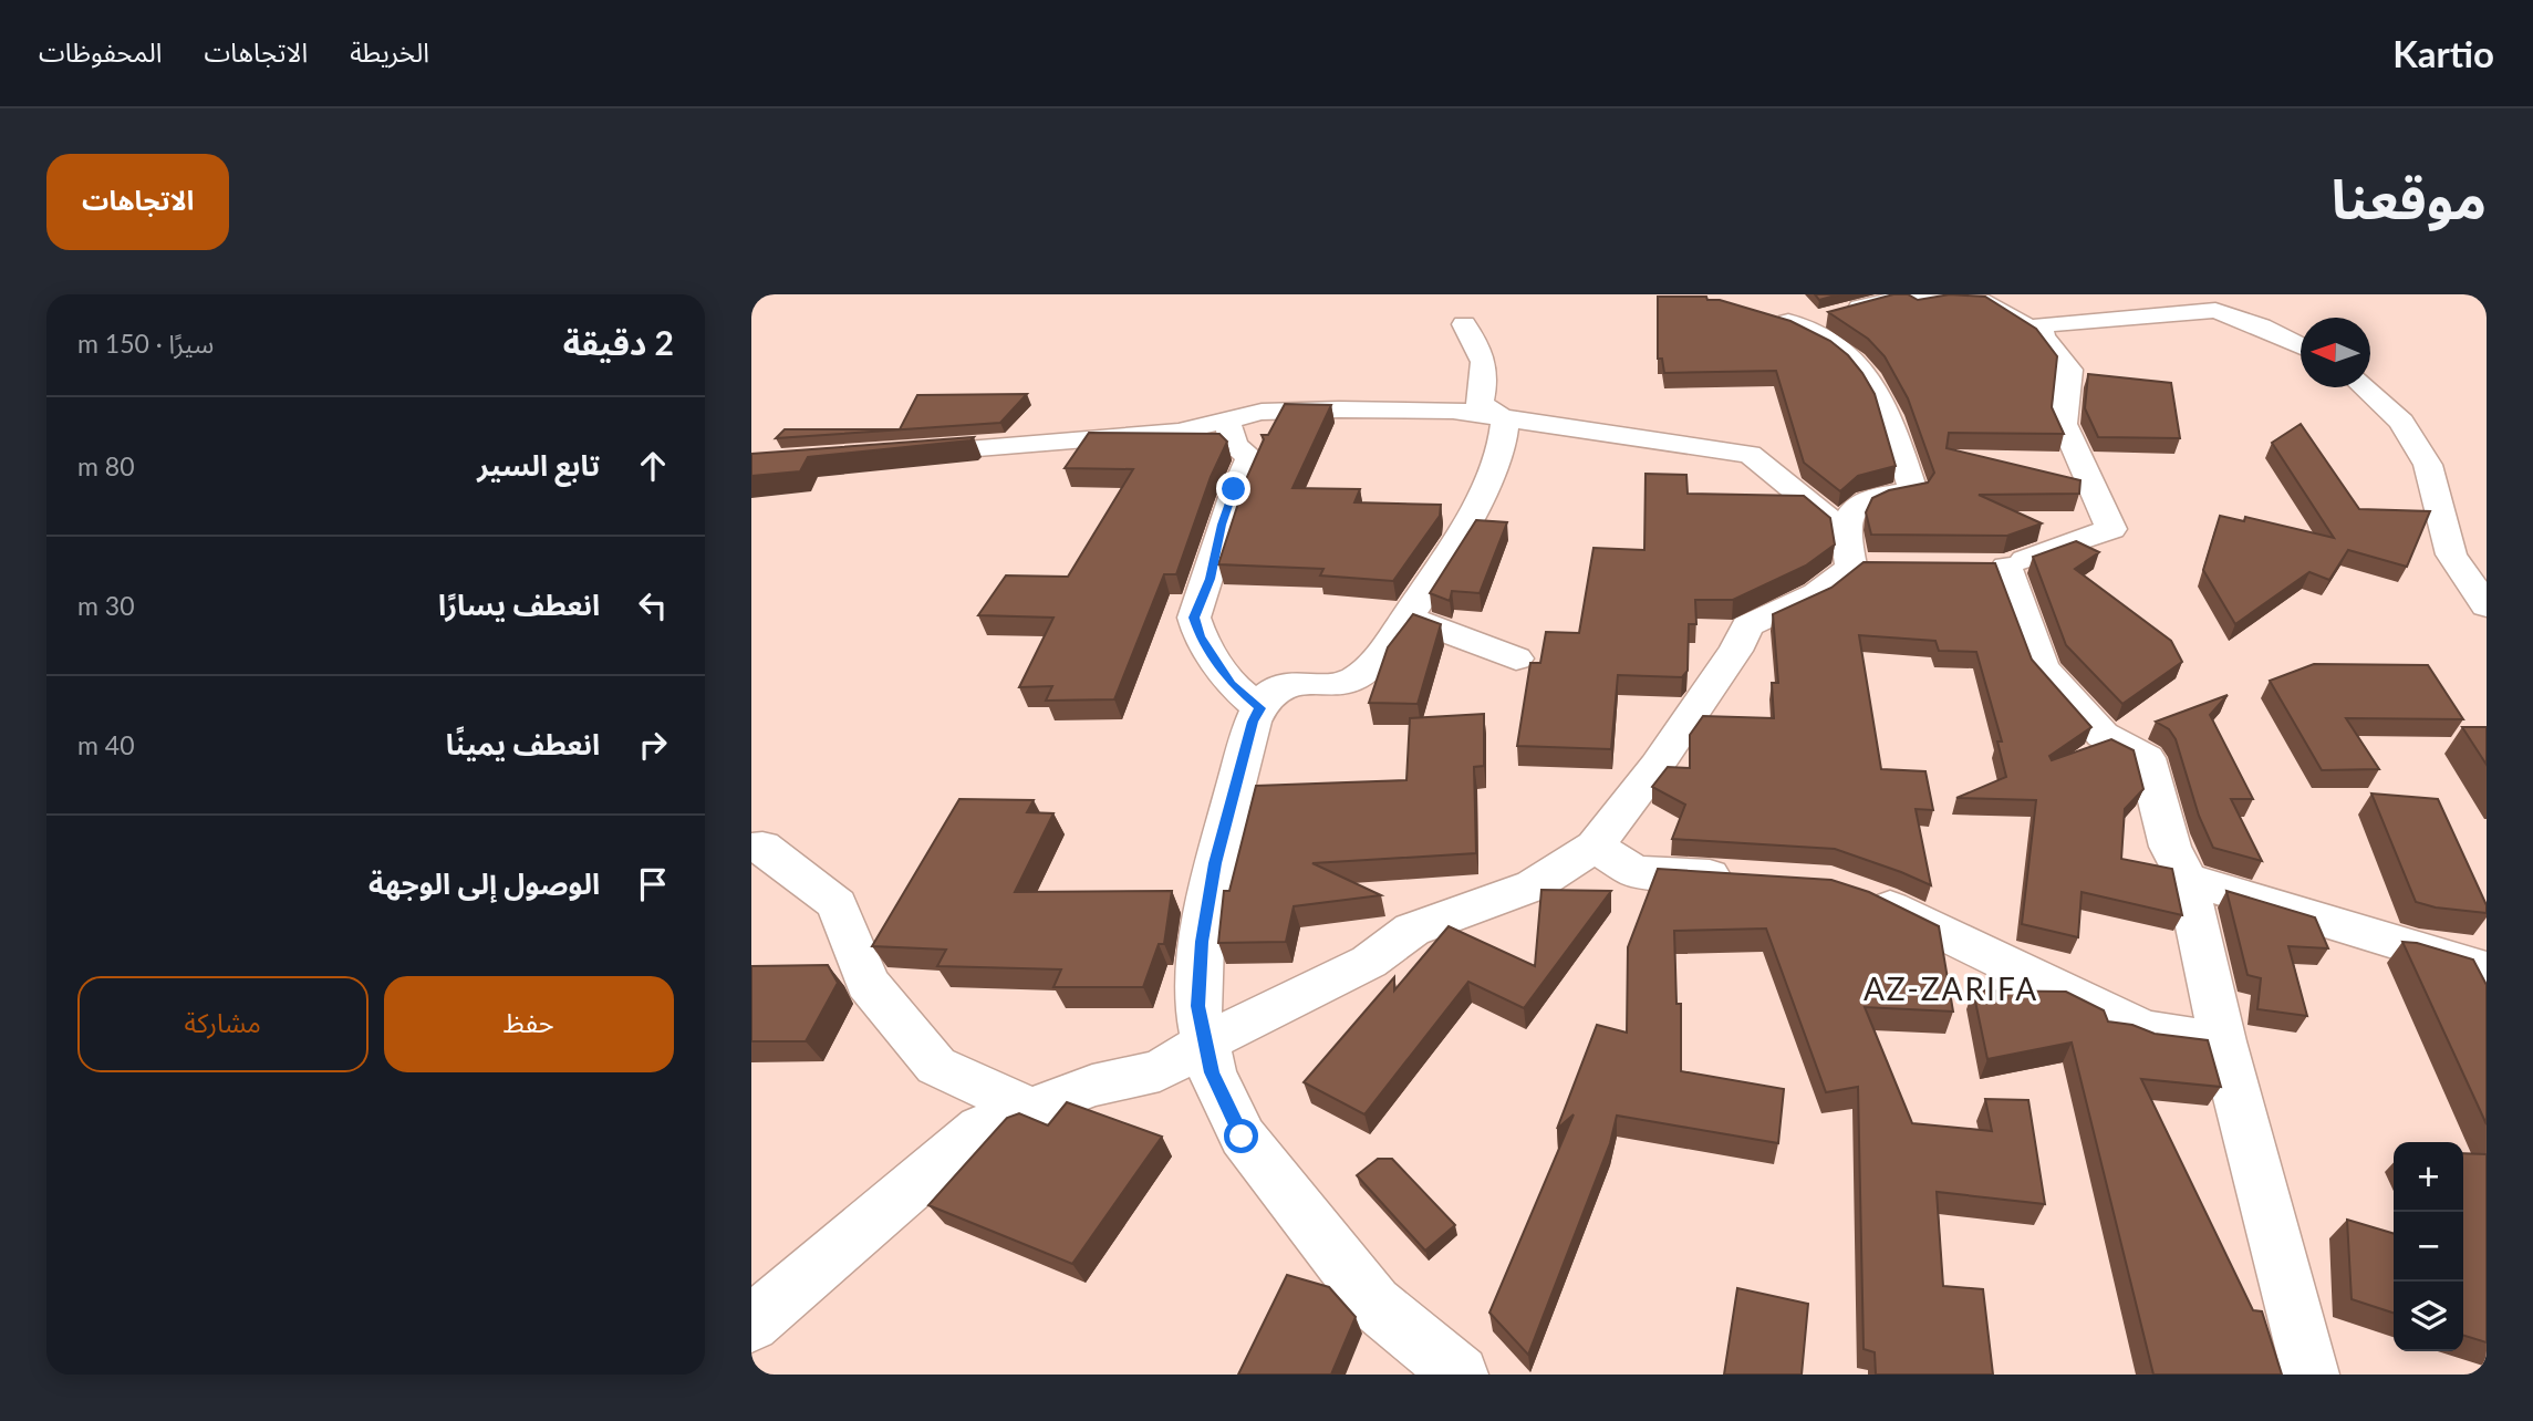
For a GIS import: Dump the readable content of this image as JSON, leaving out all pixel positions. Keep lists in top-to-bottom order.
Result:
{
  "districts": ["AZ-ZARIFA"],
  "north": "left",
  "page": {
    "header": "Kartio",
    "nav": ["الخريطة", "الاتجاهات", "المحفوظات"],
    "title": "موقعنا",
    "buttons": [
      "الاتجاهات",
      ["حفظ", "مشاركة"]
    ],
    "heading": ["2 دقيقة", "سيرًا · 150 m"],
    "list": [
      ["تابع السير", "80 m"],
      ["انعطف يسارًا", "30 m"],
      ["انعطف يمينًا", "40 m"],
      "الوصول إلى الوجهة"
    ],
    "map_buttons": ["+", "−"]
  }
}
